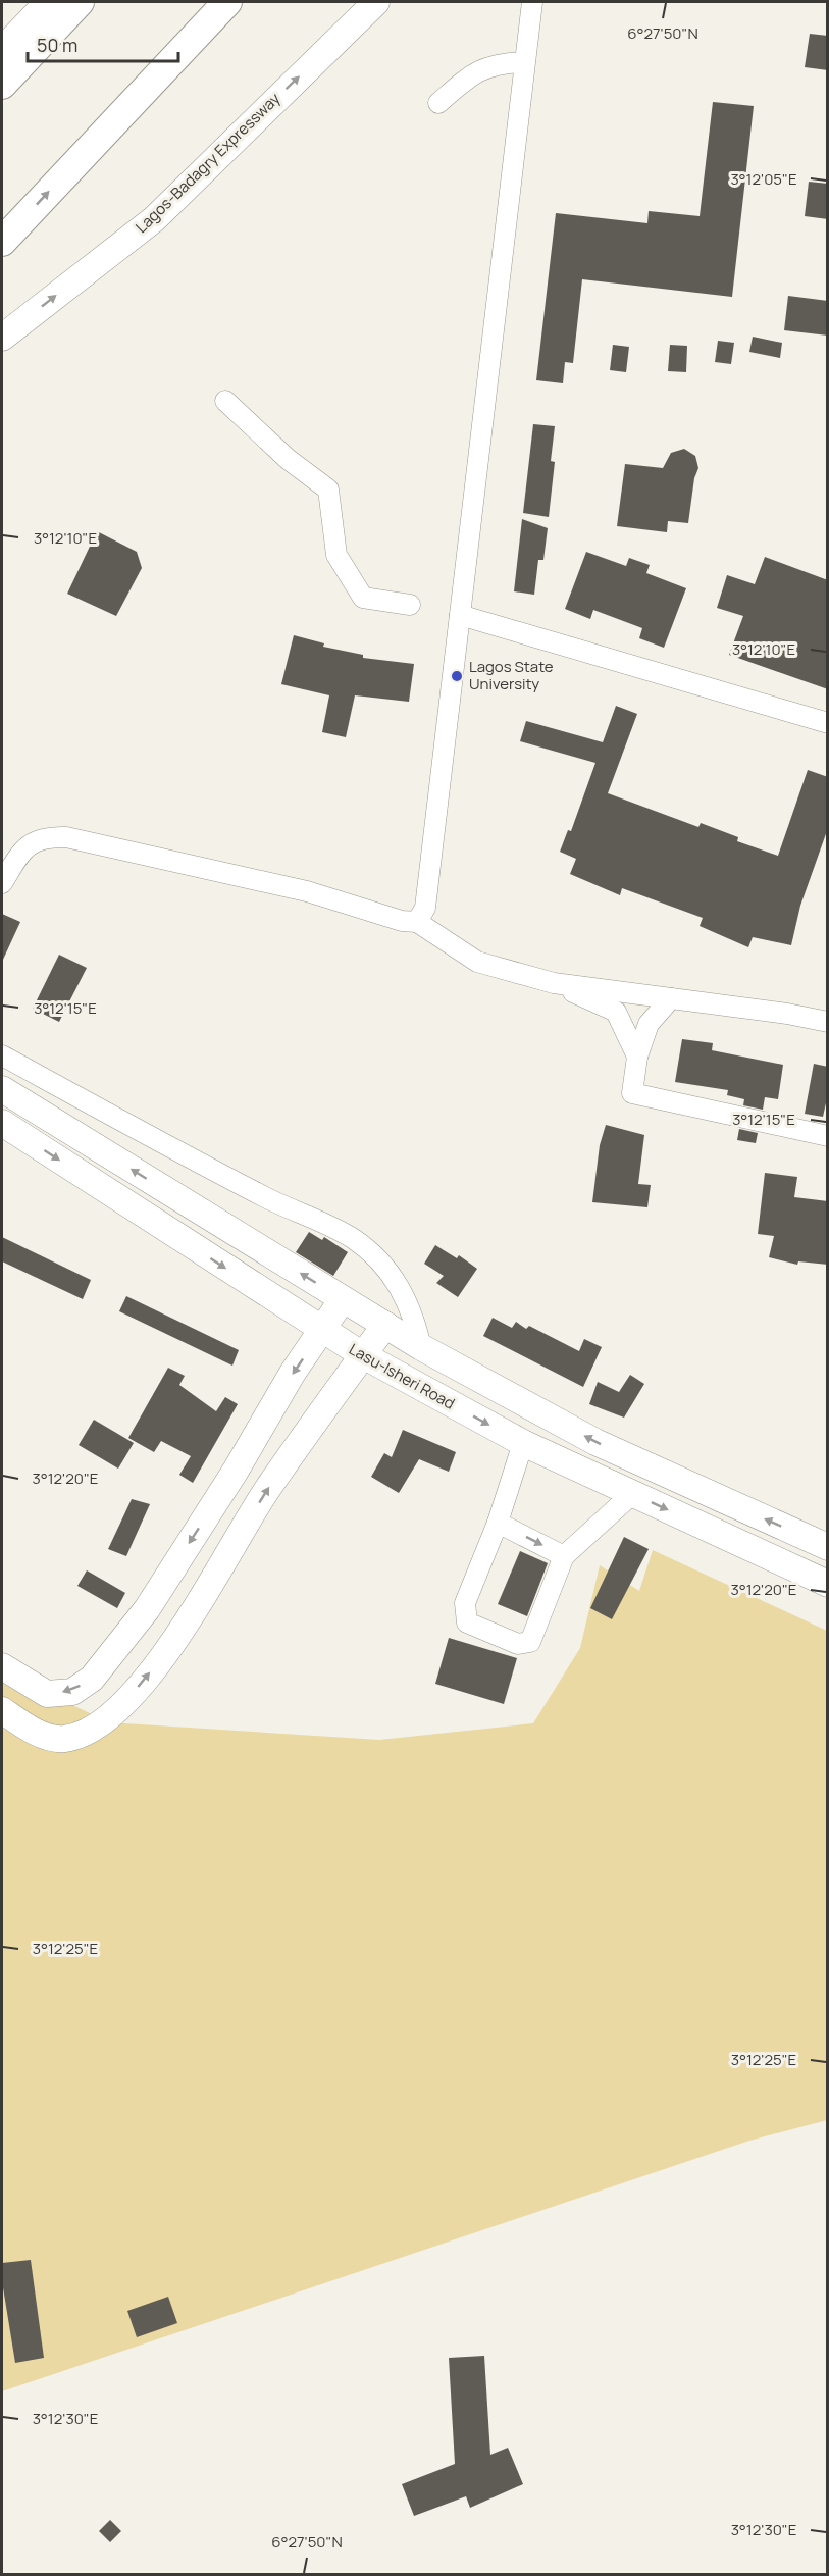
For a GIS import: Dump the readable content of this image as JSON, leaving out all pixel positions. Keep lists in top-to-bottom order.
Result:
{
  "streets": {
    "main road": ["Lagos-Badagry Expressway", "Lasu-Isheri Road"]
  },
  "one_way": ["Lagos-Badagry Expressway"],
  "places": ["Lagos State University"],
  "scale_bar": "50 m",
  "coordinates": [
    "6°27'50\"N",
    "3°12'05\"E",
    "3°12'10\"E",
    "3°12'15\"E",
    "3°12'20\"E",
    "3°12'25\"E",
    "3°12'30\"E"
  ]
}
